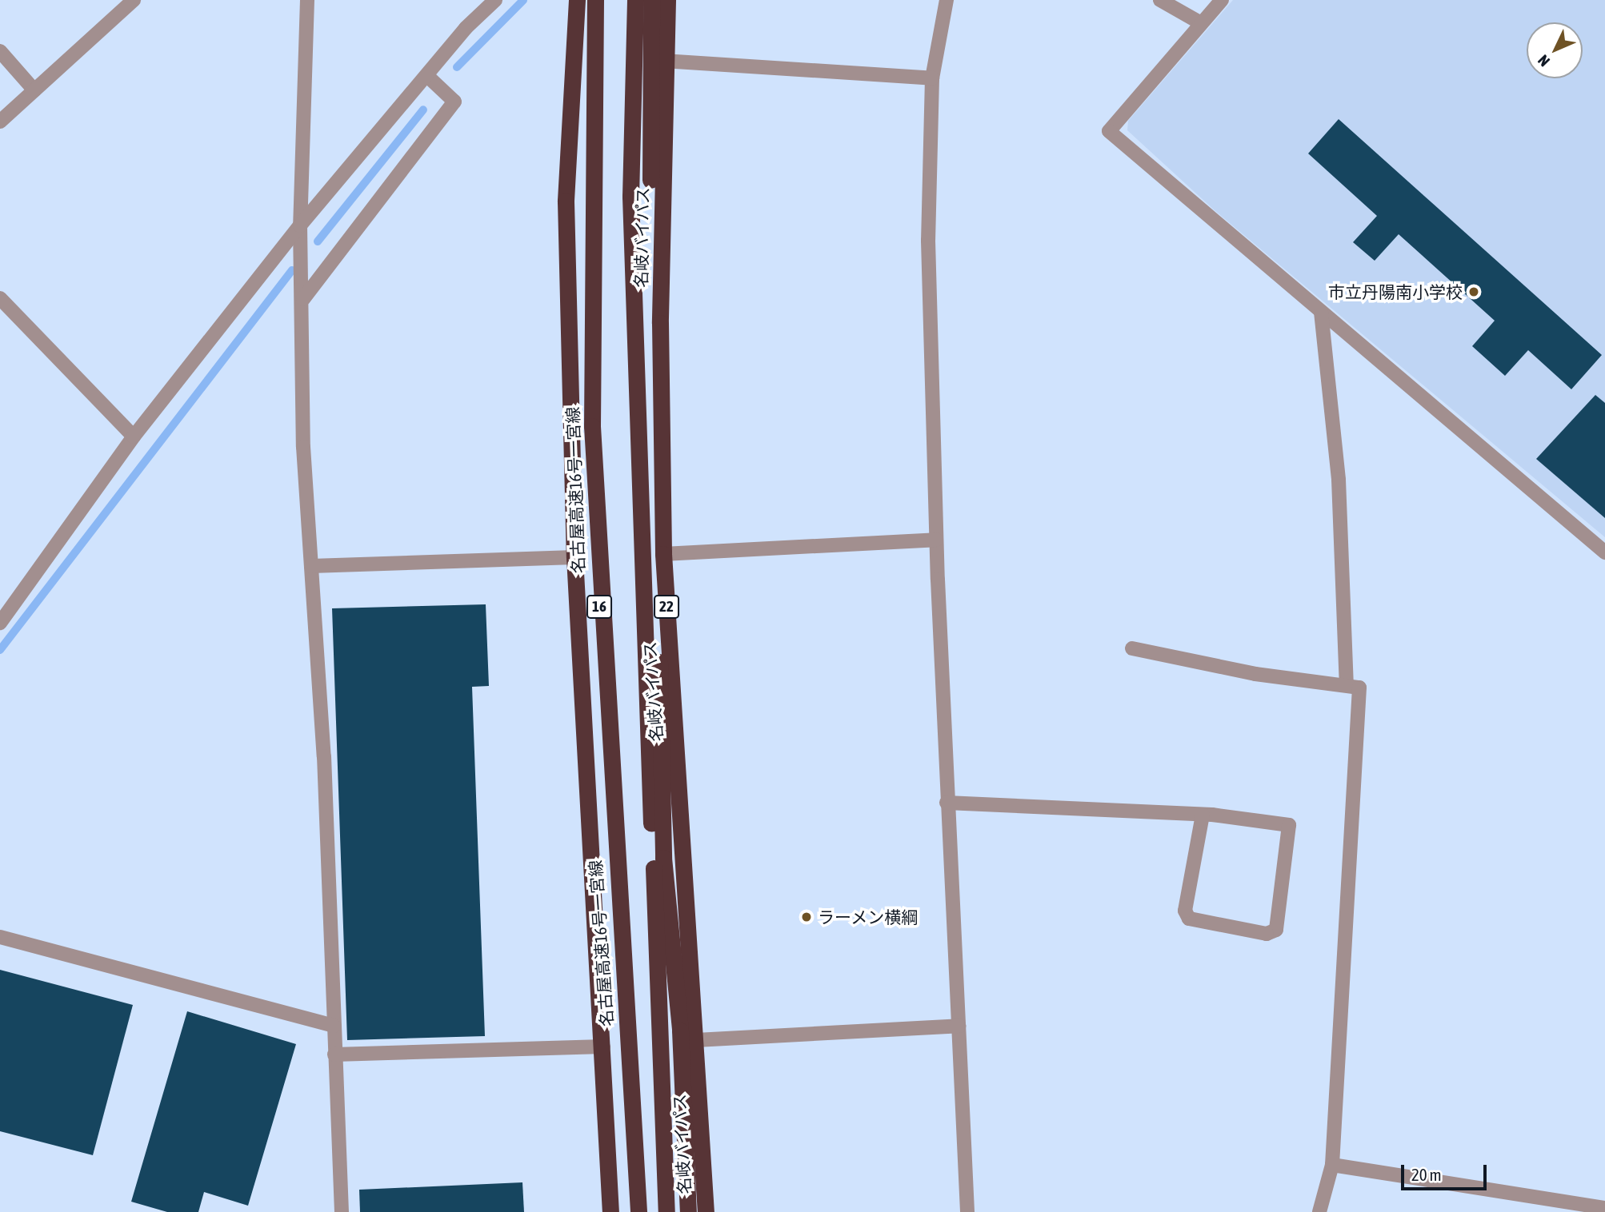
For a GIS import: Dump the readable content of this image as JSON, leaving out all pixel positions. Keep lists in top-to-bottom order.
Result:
{
  "streets": {
    "highway": [
      "名岐バイパス",
      "名古屋高速16号一宮線",
      "16",
      "22"
    ]
  },
  "places": ["市立丹陽南小学校", "ラーメン横綱"],
  "scale_bar": "20 m",
  "north": "bottom left"
}
